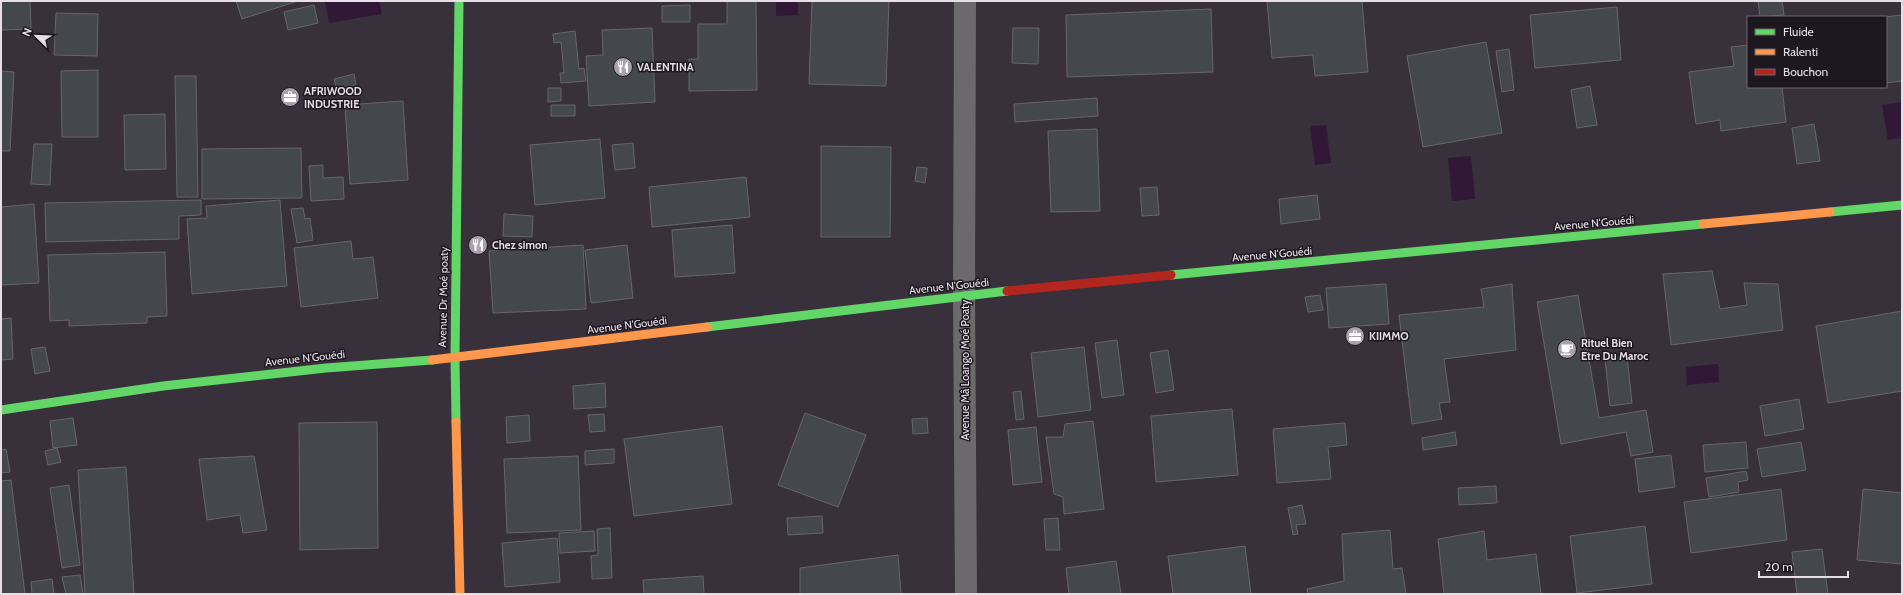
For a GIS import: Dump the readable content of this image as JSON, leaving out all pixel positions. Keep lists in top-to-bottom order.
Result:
{
  "streets": {
    "street": ["Avenue N'Gouédi", "Avenue Dr Moé poaty", "Avenue Mâ Loango Moé Poaty"]
  },
  "crossings": [
    ["Avenue N'Gouédi", "Avenue Dr Moé poaty"],
    ["Avenue N'Gouédi", "Avenue Mâ Loango Moé Poaty"]
  ],
  "places": {
    "restaurant": ["VALENTINA", "Chez simon"],
    "office": ["AFRIWOOD INDUSTRIE", "KIIMMO"],
    "cafe": ["Rituel Bien Etre Du Maroc"]
  },
  "legend": ["Fluide", "Ralenti", "Bouchon"],
  "scale_bar": "20 m",
  "north": "top left"
}
